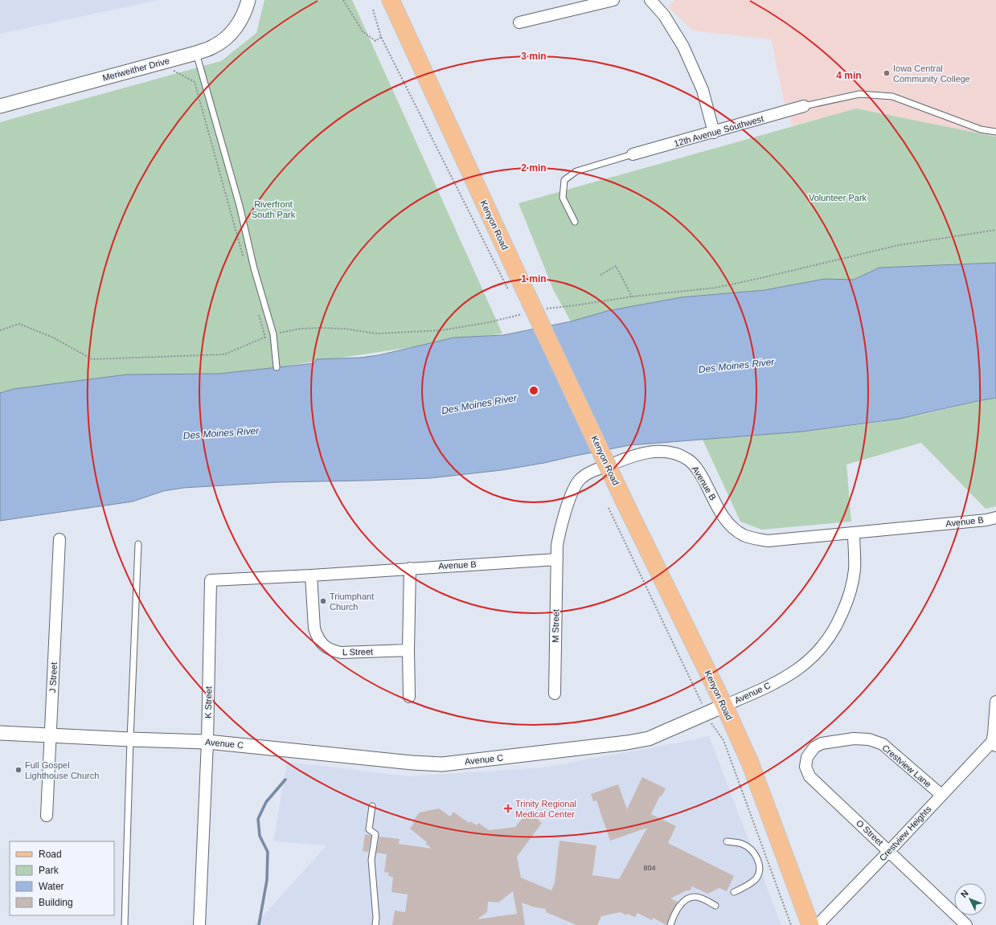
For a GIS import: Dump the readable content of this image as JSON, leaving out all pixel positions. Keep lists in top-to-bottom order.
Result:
{
  "streets": {
    "main road": ["Kenyon Road"],
    "street": [
      "Meriweither Drive",
      "12th Avenue Southwest",
      "Avenue B",
      "M Street",
      "L Street",
      "J Street",
      "Avenue C",
      "K Street",
      "Crestview Lane",
      "O Street",
      "Crestview Heights"
    ]
  },
  "crossings": [
    ["Kenyon Road", "Avenue C"],
    ["Avenue B", "M Street"],
    ["Avenue B", "L Street"],
    ["Avenue B", "Avenue C"],
    ["Avenue B", "K Street"],
    ["L Street", "K Street"],
    ["J Street", "Avenue C"],
    ["Avenue C", "K Street"],
    ["Crestview Lane", "O Street"],
    ["Crestview Lane", "Crestview Heights"],
    ["O Street", "Crestview Heights"]
  ],
  "water": ["Des Moines River"],
  "parks": ["Volunteer Park", "Riverfront South Park"],
  "places": {
    "other": ["Iowa Central Community College", "Triumphant Church", "Full Gospel Lighthouse Church"],
    "health": ["Trinity Regional Medical Center"]
  },
  "house_numbers": ["804"],
  "legend": [
    "Road",
    "Park",
    "Water",
    "Building"
  ],
  "north": "top left",
  "rings": [
    "3 min",
    "4 min",
    "2 min",
    "1 min"
  ]
}
